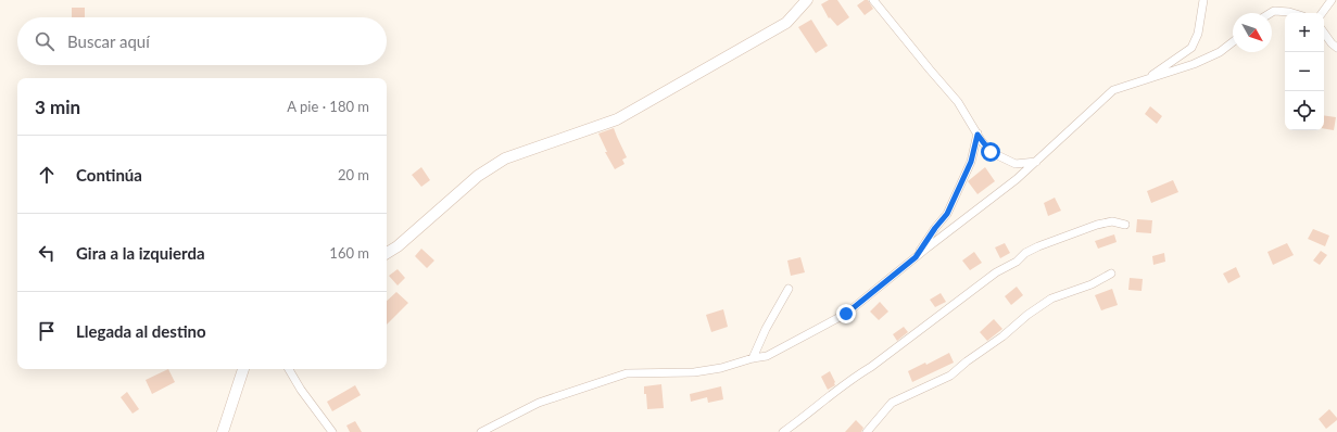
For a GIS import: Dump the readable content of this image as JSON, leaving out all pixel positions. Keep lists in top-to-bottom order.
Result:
{
  "north": "bottom right",
  "page": {
    "map_buttons": ["+", "−"],
    "search": "Buscar aquí",
    "heading": ["3 min", "A pie · 180 m"],
    "list": [
      ["Continúa", "20 m"],
      ["Gira a la izquierda", "160 m"],
      "Llegada al destino"
    ]
  }
}
